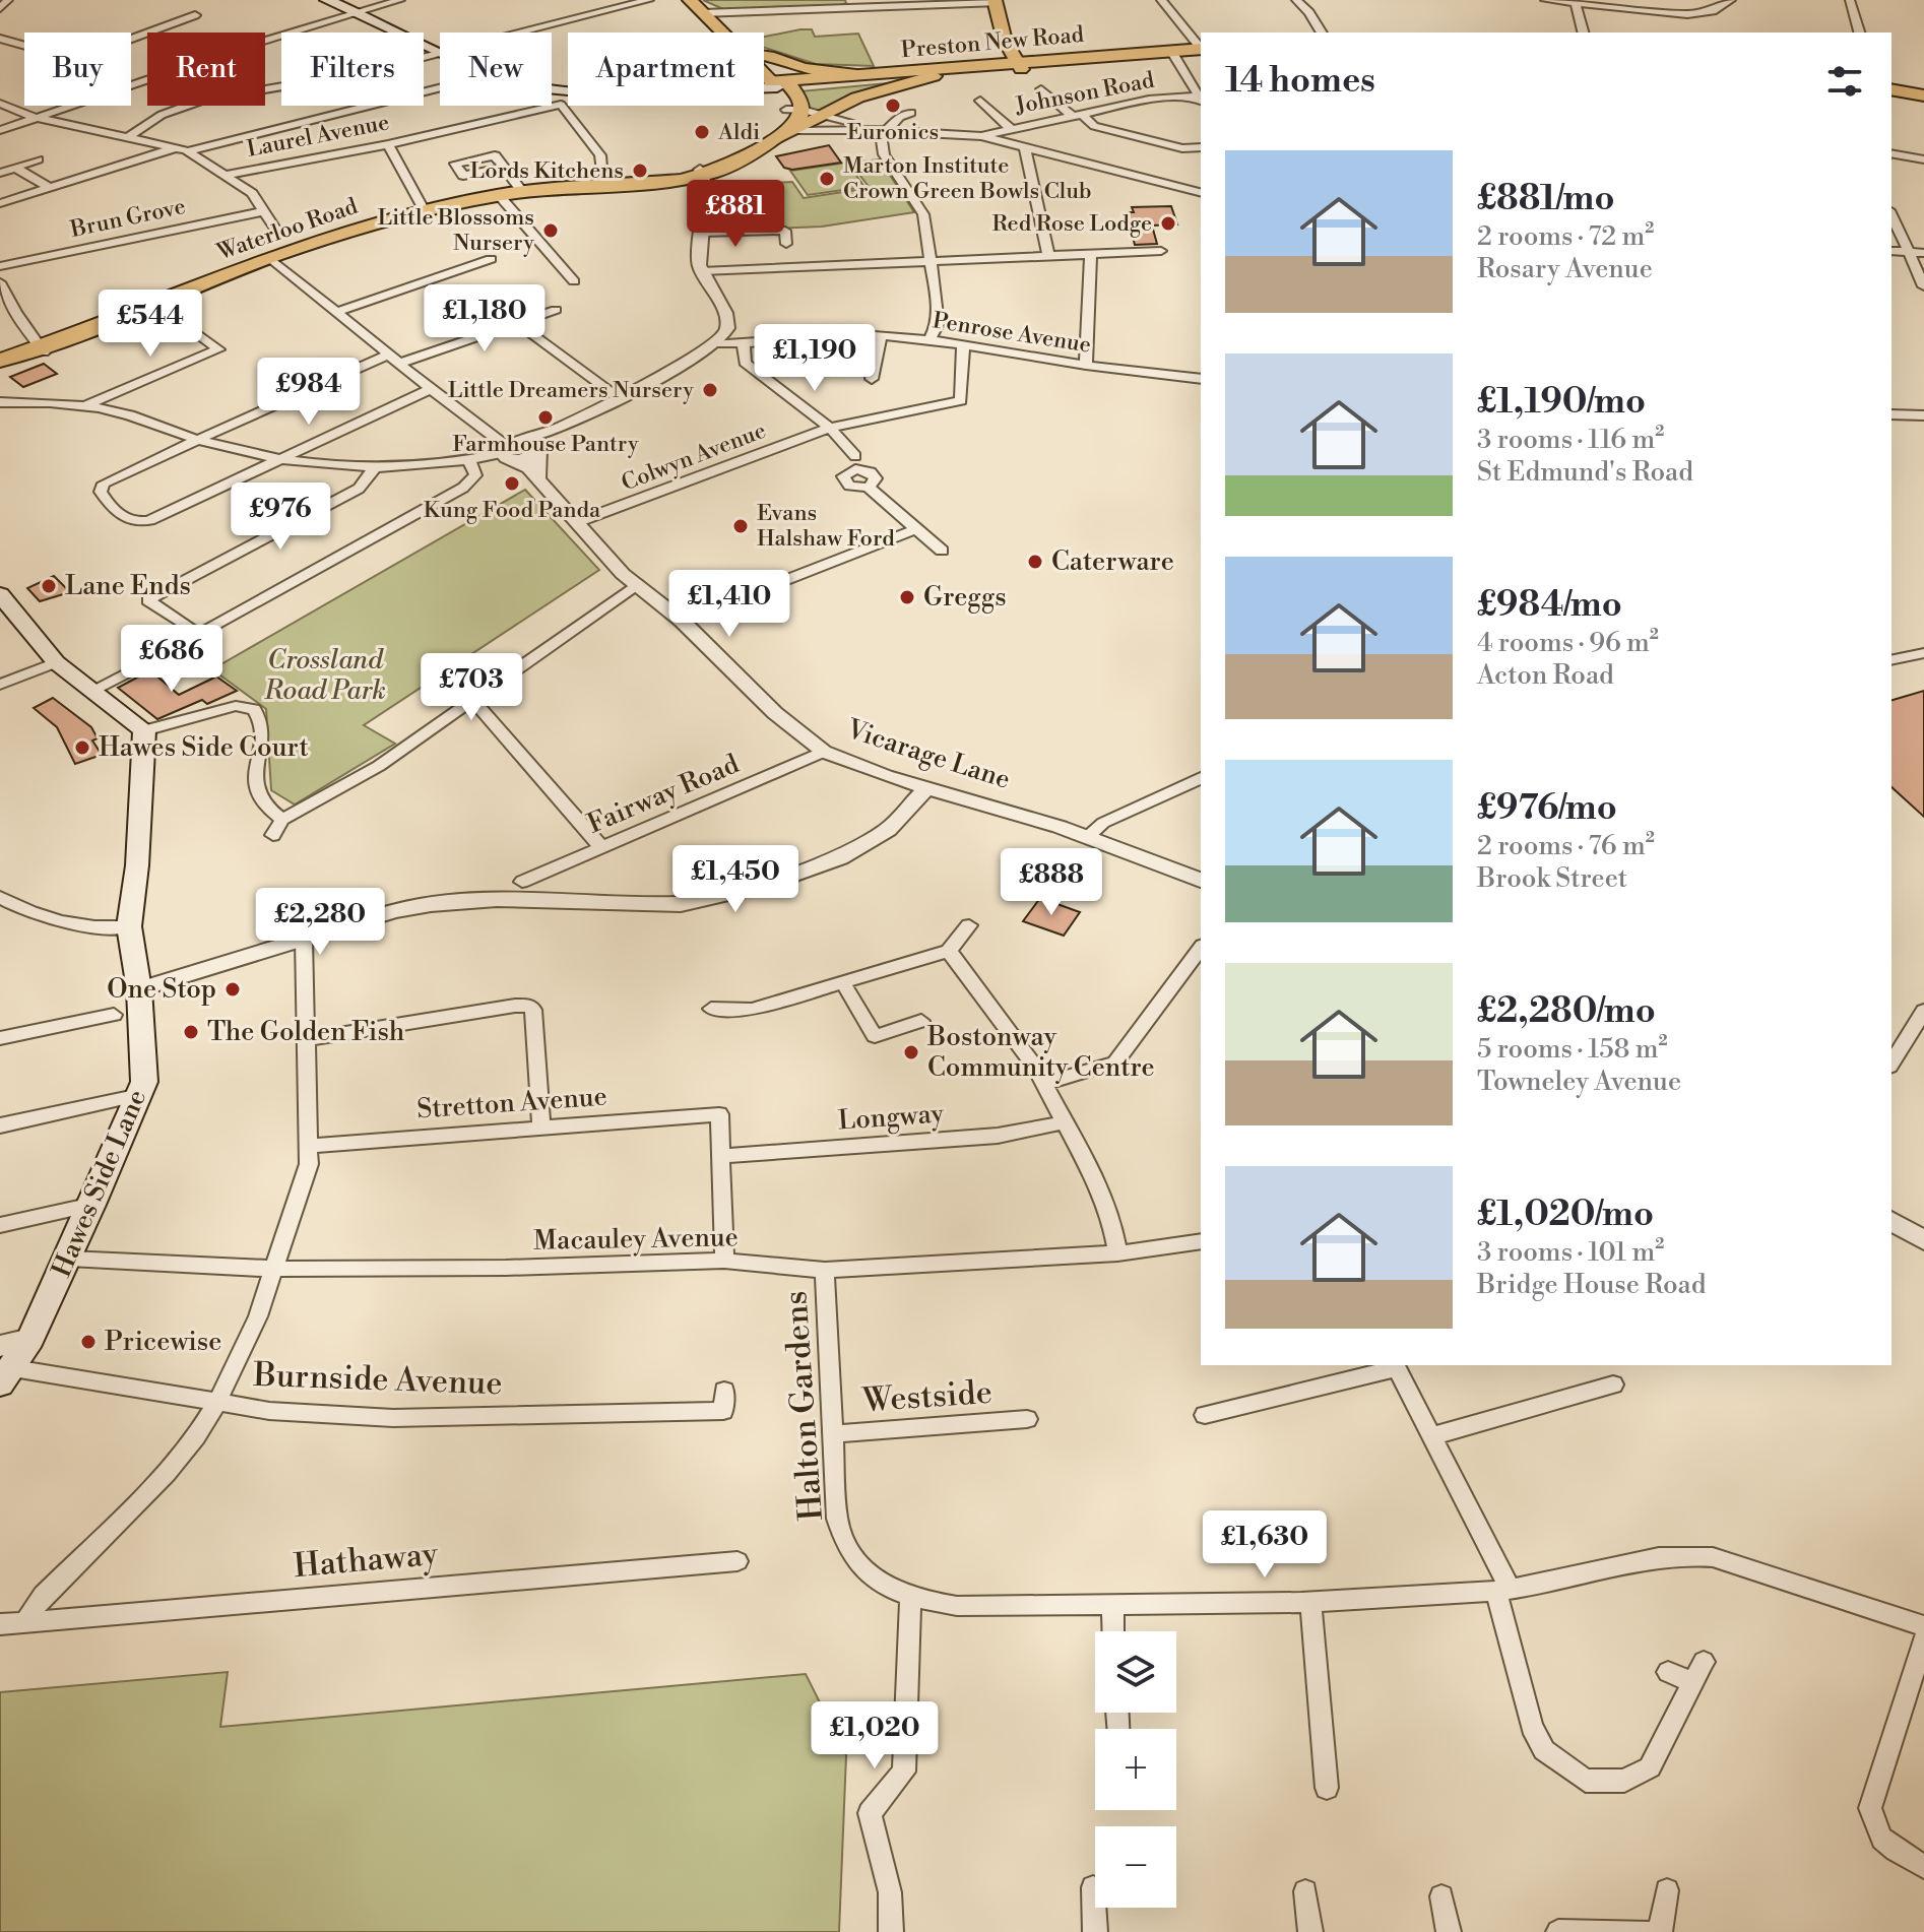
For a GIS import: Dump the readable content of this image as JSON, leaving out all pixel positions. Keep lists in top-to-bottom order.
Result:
{
  "streets": {
    "highway": ["Preston New Road", "Waterloo Road"],
    "main road": ["Hawes Side Lane"],
    "street": [
      "Johnson Road",
      "Laurel Avenue",
      "Brun Grove",
      "Penrose Avenue",
      "Colwyn Avenue",
      "Vicarage Lane",
      "Fairway Road",
      "Stretton Avenue",
      "Longway",
      "Macauley Avenue",
      "Burnside Avenue",
      "Westside",
      "Halton Gardens",
      "Hathaway"
    ]
  },
  "crossings": [
    ["Preston New Road", "Waterloo Road"],
    ["Penrose Avenue", "Colwyn Avenue"],
    ["Colwyn Avenue", "Vicarage Lane"],
    ["Vicarage Lane", "Fairway Road"],
    ["Stretton Avenue", "Longway"],
    ["Hawes Side Lane", "Macauley Avenue"],
    ["Hawes Side Lane", "Burnside Avenue"],
    ["Macauley Avenue", "Halton Gardens"],
    ["Westside", "Halton Gardens"]
  ],
  "parks": ["Crossland Road Park"],
  "places": [
    "Euronics",
    "Aldi",
    "Lords Kitchens",
    "Marton Institute Crown Green Bowls Club",
    "Red Rose Lodge",
    "Little Blossoms Nursery",
    "Little Dreamers Nursery",
    "Farmhouse Pantry",
    "Kung Food Panda",
    "Evans Halshaw Ford",
    "Caterware",
    "Lane Ends",
    "Greggs",
    "Hawes Side Court",
    "One Stop",
    "The Golden Fish",
    "Bostonway Community Centre",
    "Pricewise"
  ],
  "page": {
    "chip": [
      "Buy",
      "Rent",
      "Filters",
      "New",
      "Apartment"
    ],
    "heading": "14 homes",
    "list": [
      {
        "name": "£881/mo",
        "note": "2 rooms · 72 m² · Rosary Avenue"
      },
      {
        "name": "£1,190/mo",
        "note": "3 rooms · 116 m² · St Edmund's Road"
      },
      {
        "name": "£984/mo",
        "note": "4 rooms · 96 m² · Acton Road"
      },
      {
        "name": "£976/mo",
        "note": "2 rooms · 76 m² · Brook Street"
      },
      {
        "name": "£2,280/mo",
        "note": "5 rooms · 158 m² · Towneley Avenue"
      },
      {
        "name": "£1,020/mo",
        "note": "3 rooms · 101 m² · Bridge House Road"
      }
    ],
    "price": [
      "£881",
      "£1,180",
      "£544",
      "£1,190",
      "£984",
      "£976",
      "£1,410",
      "£686",
      "£703",
      "£1,450",
      "£888",
      "£2,280",
      "£1,630",
      "£1,020"
    ],
    "map_buttons": ["+", "−"]
  }
}
